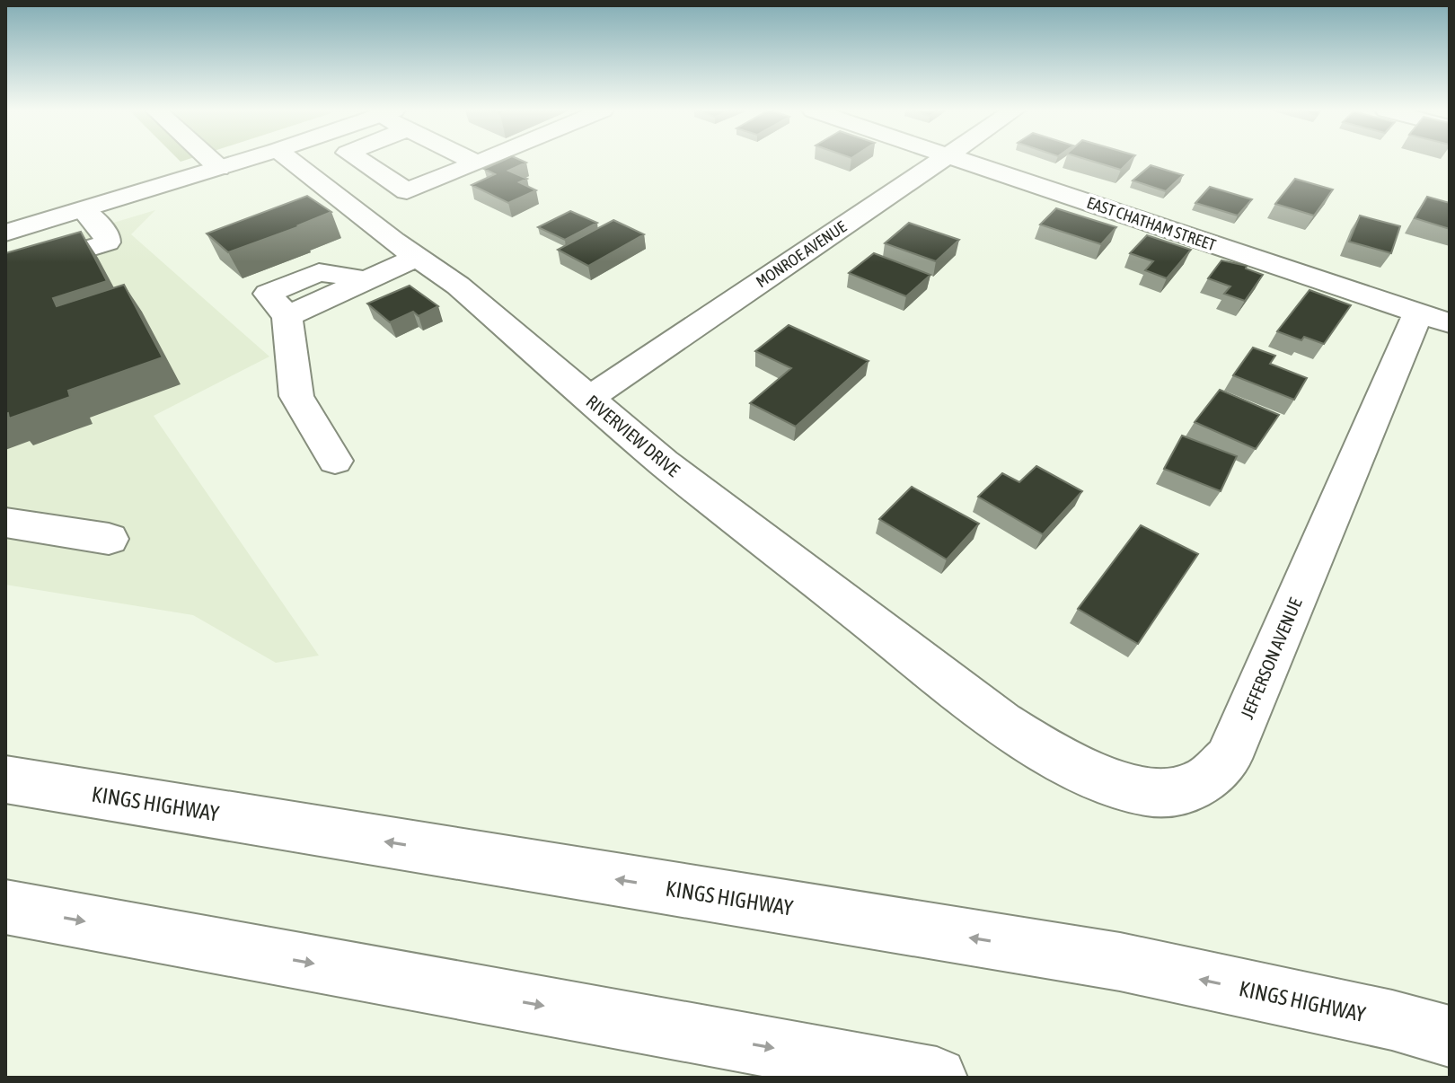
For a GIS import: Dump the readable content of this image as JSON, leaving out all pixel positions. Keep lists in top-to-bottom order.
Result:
{
  "streets": {
    "street": [
      "EAST CHATHAM STREET",
      "MONROE AVENUE",
      "RIVERVIEW DRIVE",
      "JEFFERSON AVENUE",
      "KINGS HIGHWAY"
    ]
  },
  "crossings": [
    ["EAST CHATHAM STREET", "JEFFERSON AVENUE"],
    ["MONROE AVENUE", "RIVERVIEW DRIVE"],
    ["RIVERVIEW DRIVE", "JEFFERSON AVENUE"]
  ]
}
